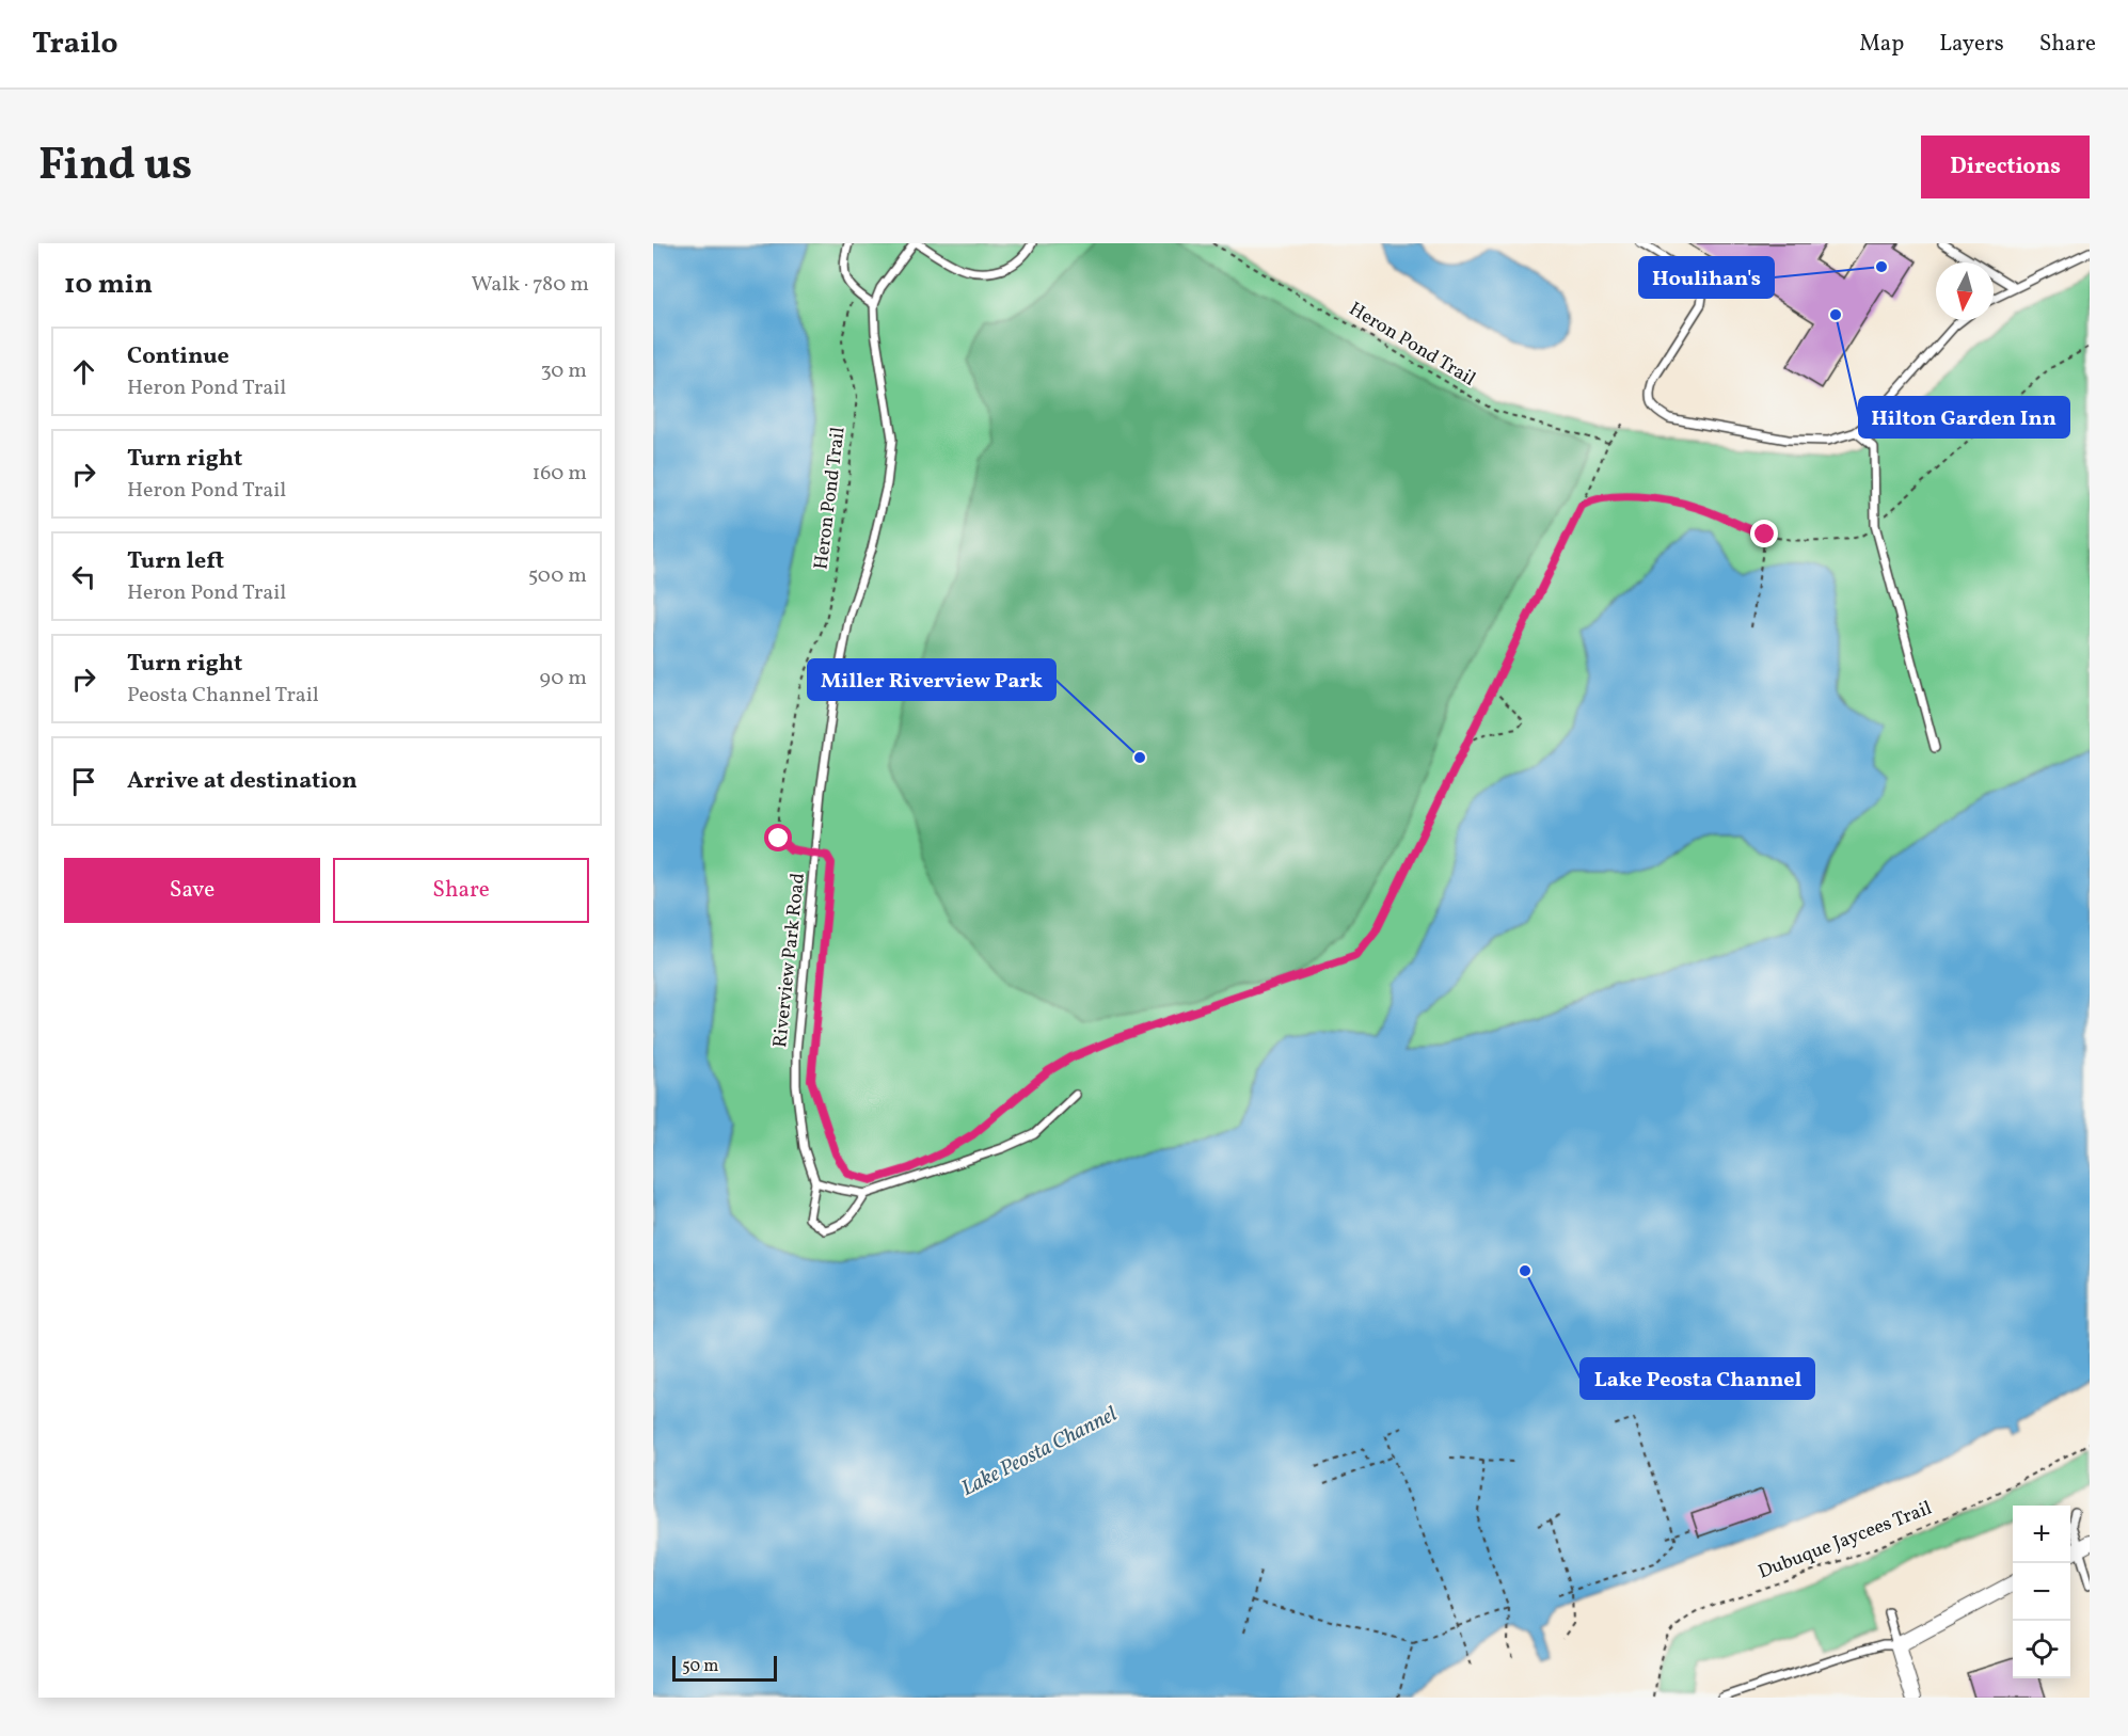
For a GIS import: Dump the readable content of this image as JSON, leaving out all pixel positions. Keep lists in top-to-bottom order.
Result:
{
  "streets": {
    "lane": ["Riverview Park Road"],
    "path": ["Heron Pond Trail", "Dubuque Jaycees Trail"]
  },
  "crossings": [
    ["Heron Pond Trail", "Riverview Park Road"]
  ],
  "water": ["Lake Peosta Channel"],
  "places": [
    "Houlihan's",
    "Hilton Garden Inn",
    "Miller Riverview Park",
    "Lake Peosta Channel"
  ],
  "scale_bar": "50 m",
  "north": "bottom",
  "page": {
    "header": "Trailo",
    "nav": ["Map", "Layers", "Share"],
    "title": "Find us",
    "buttons": [
      "Directions",
      ["Save", "Share"]
    ],
    "heading": ["10 min", "Walk · 780 m"],
    "list": [
      ["Continue", "Heron Pond Trail", "30 m"],
      ["Turn right", "Heron Pond Trail", "160 m"],
      ["Turn left", "Heron Pond Trail", "500 m"],
      ["Turn right", "Peosta Channel Trail", "90 m"],
      "Arrive at destination"
    ],
    "map_buttons": ["+", "−"],
    "scale": "50 m"
  }
}
